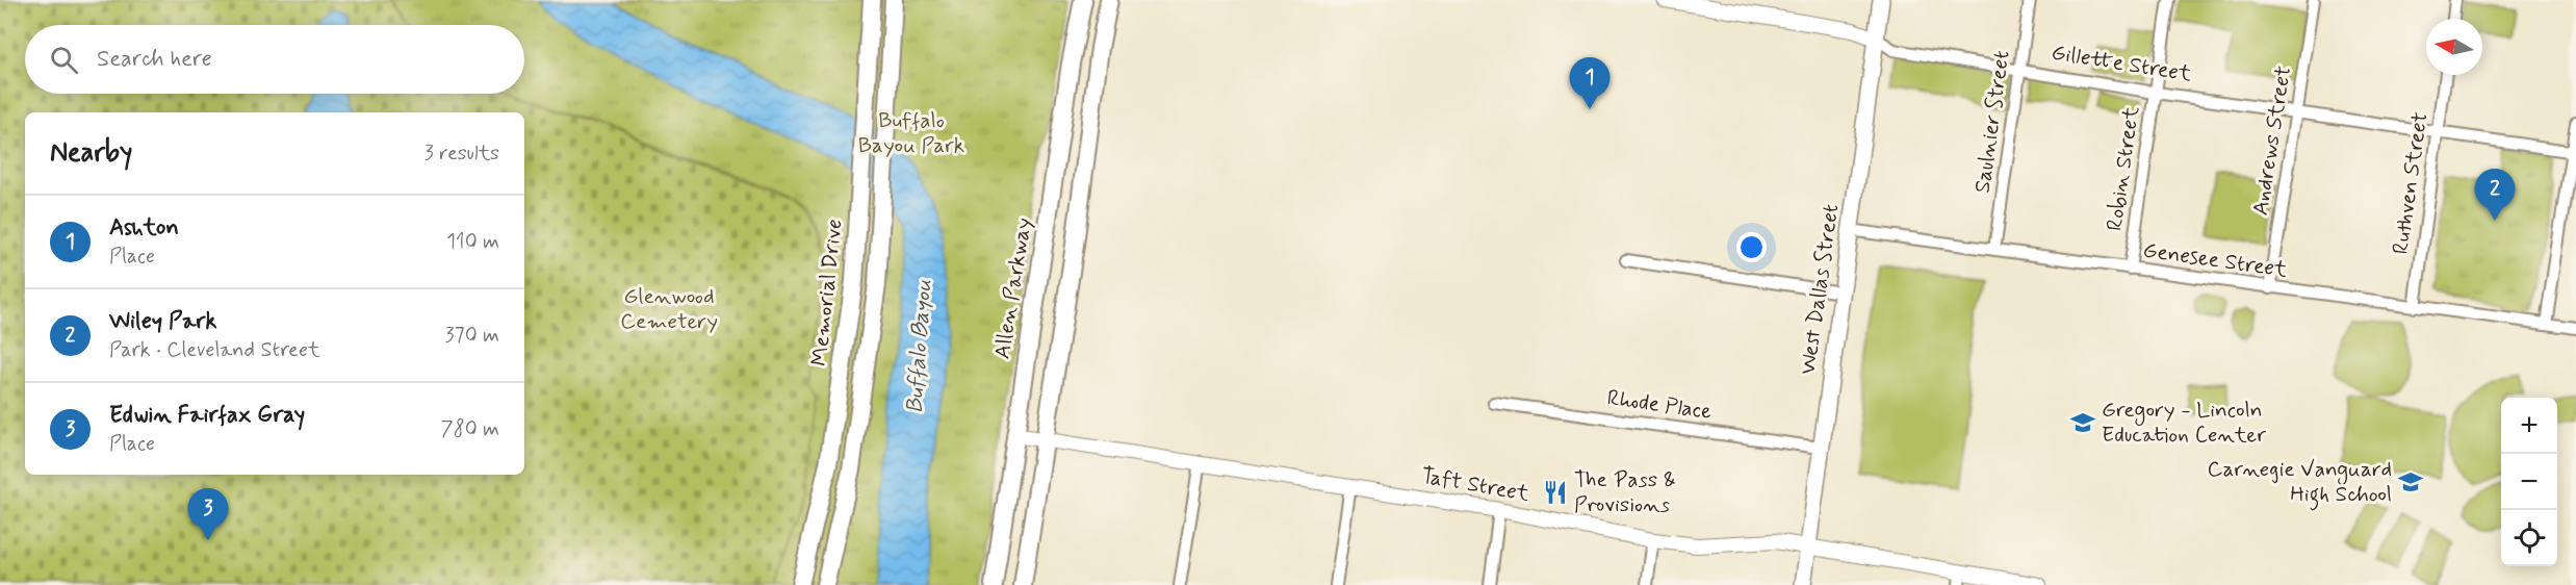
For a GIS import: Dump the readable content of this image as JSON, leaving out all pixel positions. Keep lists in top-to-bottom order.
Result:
{
  "streets": {
    "main road": ["Allen Parkway", "West Dallas Street", "Memorial Drive"],
    "street": [
      "Gillette Street",
      "Saulnier Street",
      "Andrews Street",
      "Robin Street",
      "Ruthven Street",
      "Genesee Street",
      "Rhode Place",
      "Taft Street"
    ]
  },
  "crossings": [
    ["Gillette Street", "Saulnier Street"],
    ["Gillette Street", "Andrews Street"],
    ["Gillette Street", "Robin Street"],
    ["Gillette Street", "Ruthven Street"],
    ["Gillette Street", "West Dallas Street"],
    ["Saulnier Street", "Genesee Street"],
    ["Andrews Street", "Genesee Street"],
    ["Robin Street", "Genesee Street"],
    ["Ruthven Street", "Genesee Street"],
    ["Genesee Street", "West Dallas Street"],
    ["Allen Parkway", "Taft Street"],
    ["West Dallas Street", "Rhode Place"],
    ["West Dallas Street", "Taft Street"]
  ],
  "water": ["Buffalo Bayou"],
  "parks": ["Buffalo Bayou Park", "Glenwood Cemetery"],
  "places": {
    "school or university": ["Gregory - Lincoln Education Center", "Carnegie Vanguard High School"],
    "restaurant": ["The Pass & Provisions"]
  },
  "north": "left",
  "page": {
    "search": "Search here",
    "pins": ["1", "2", "3"],
    "heading": ["Nearby", "3 results"],
    "list": [
      {
        "mark": "1",
        "name": "Ashton",
        "note": "Place",
        "value": "110 m"
      },
      {
        "mark": "2",
        "name": "Wiley Park",
        "note": "Park · Cleveland Street",
        "value": "370 m"
      },
      {
        "mark": "3",
        "name": "Edwin Fairfax Gray",
        "note": "Place",
        "value": "780 m"
      }
    ],
    "map_buttons": ["+", "−"]
  }
}
